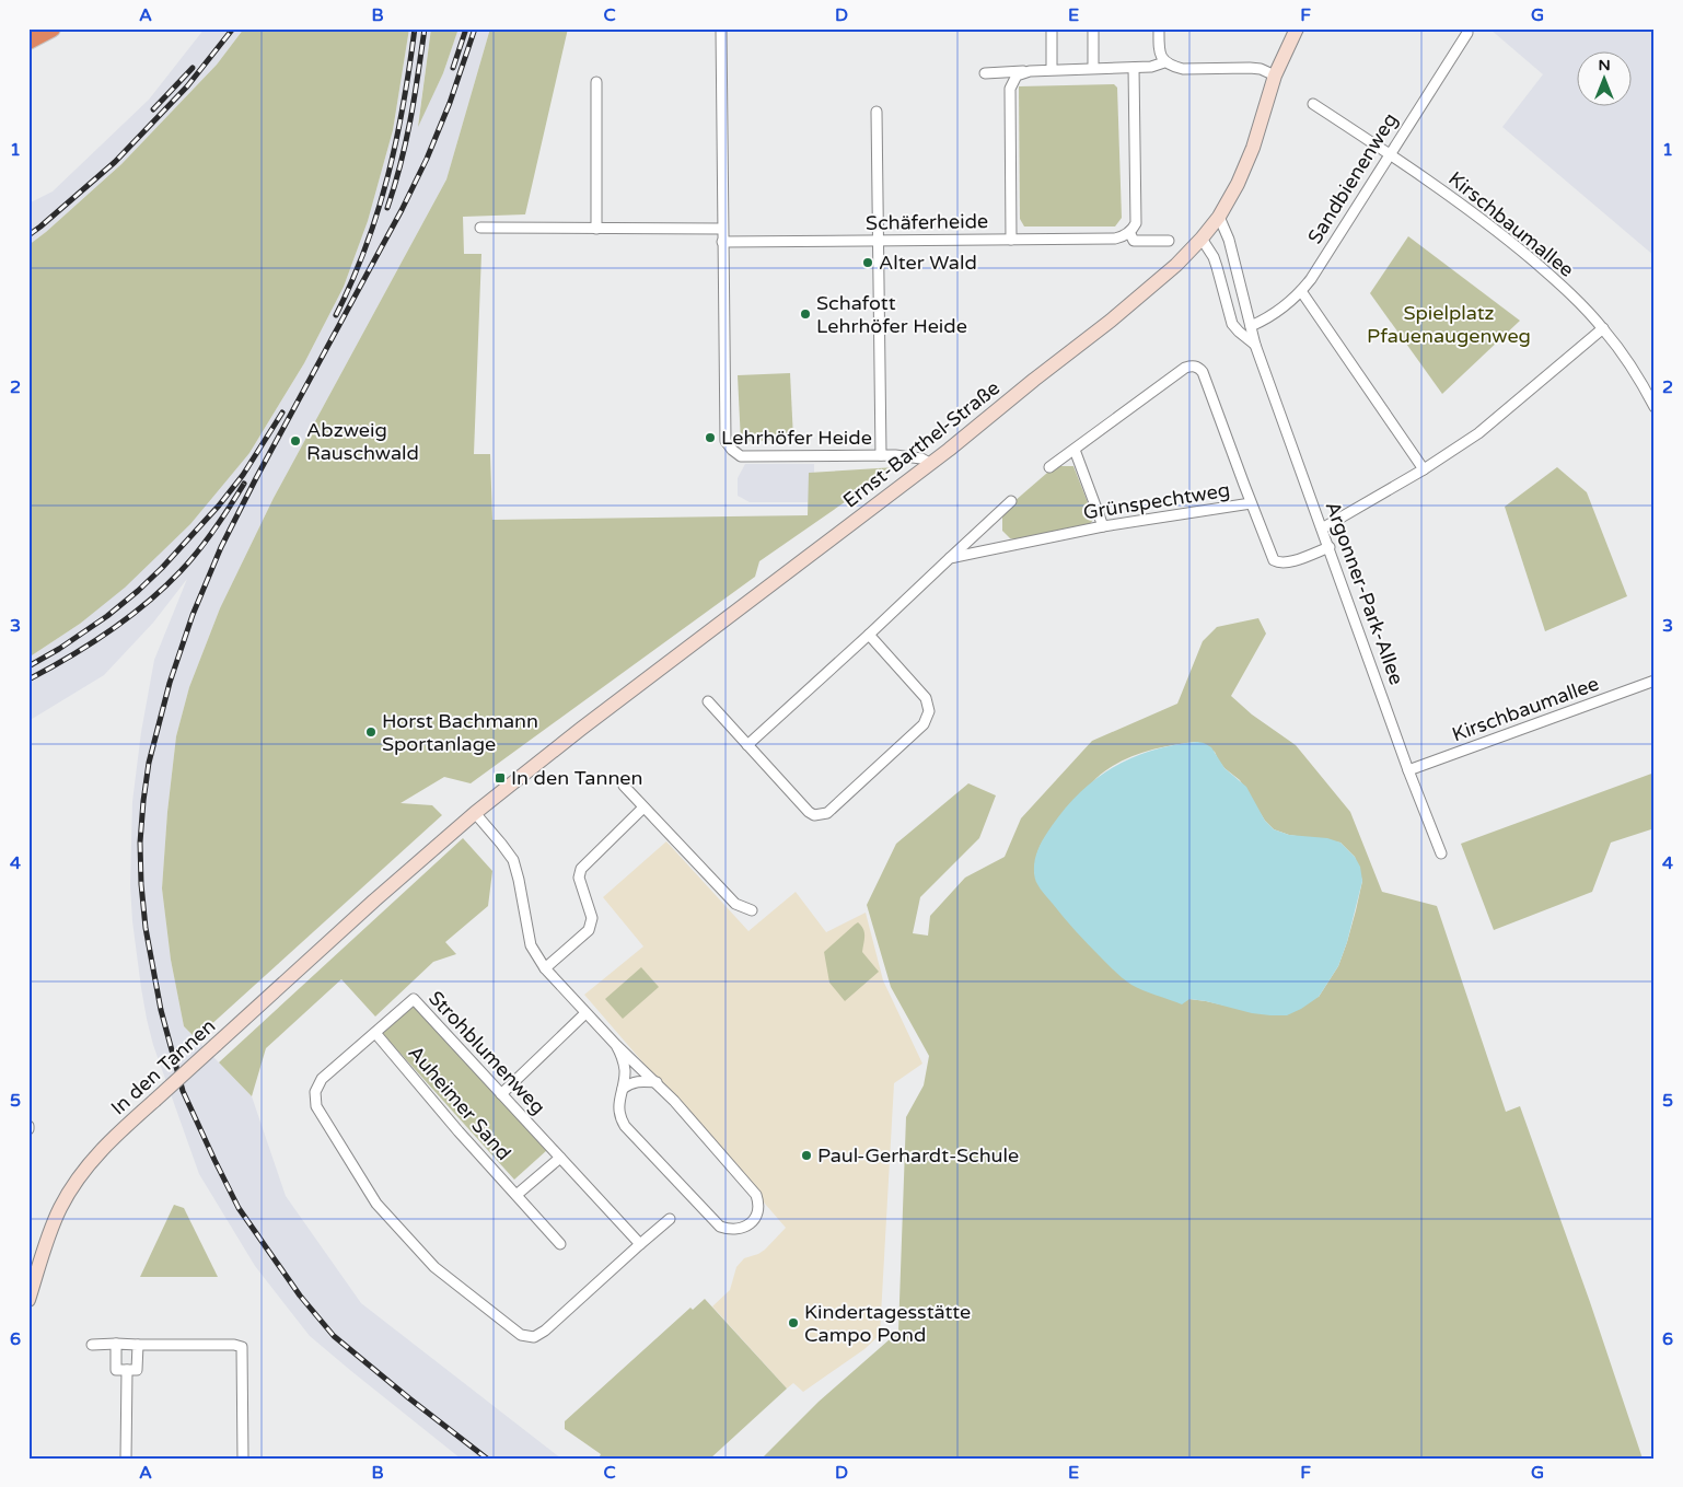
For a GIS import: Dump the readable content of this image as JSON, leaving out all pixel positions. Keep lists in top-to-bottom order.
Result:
{
  "streets": {
    "street": [
      "Sandbienenweg",
      "Schäferheide",
      "Kirschbaumallee",
      "Ernst-Barthel-Straße",
      "Grünspechtweg",
      "Argonner-Park-Allee",
      "Strohblumenweg",
      "In den Tannen",
      "Auheimer Sand"
    ]
  },
  "crossings": [
    ["Sandbienenweg", "Kirschbaumallee"],
    ["Sandbienenweg", "Argonner-Park-Allee"],
    ["Kirschbaumallee", "Argonner-Park-Allee"],
    ["Ernst-Barthel-Straße", "Argonner-Park-Allee"],
    ["Ernst-Barthel-Straße", "In den Tannen"],
    ["Grünspechtweg", "Argonner-Park-Allee"],
    ["Strohblumenweg", "Auheimer Sand"]
  ],
  "parks": ["Spielplatz Pfauenaugenweg"],
  "places": {
    "other": [
      "Alter Wald",
      "Schafott Lehrhöfer Heide",
      "Lehrhöfer Heide",
      "Abzweig Rauschwald",
      "Horst Bachmann Sportanlage",
      "Paul-Gerhardt-Schule",
      "Kindertagesstätte Campo Pond"
    ],
    "transit": ["In den Tannen"]
  },
  "north": "top",
  "grid": {
    "columns": [
      "A",
      "B",
      "C",
      "D",
      "E",
      "F",
      "G"
    ],
    "rows": [
      "1",
      "2",
      "3",
      "4",
      "5",
      "6"
    ]
  }
}
